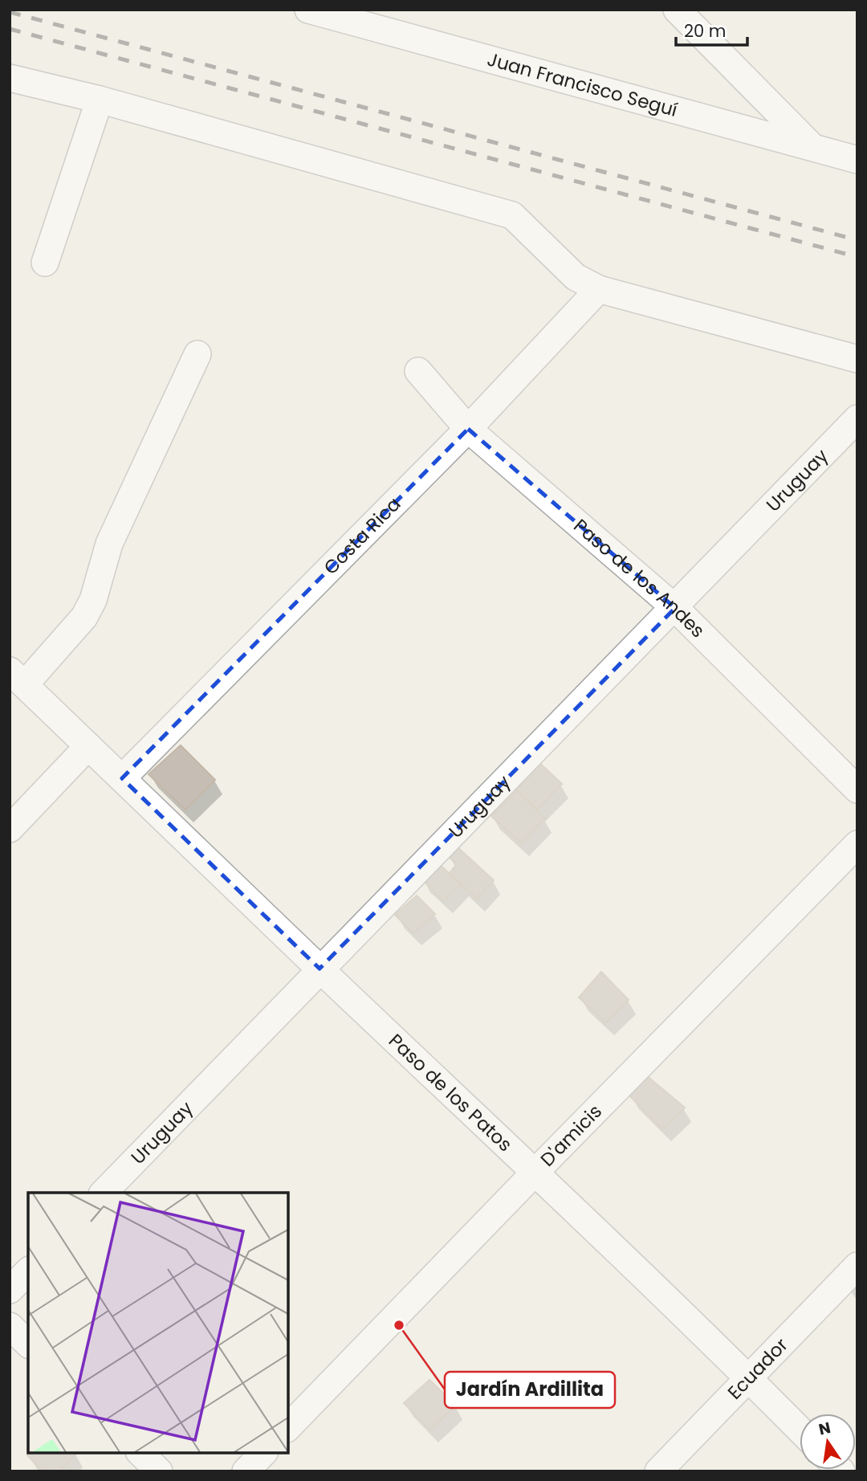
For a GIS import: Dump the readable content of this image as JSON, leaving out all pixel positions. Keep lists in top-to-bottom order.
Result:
{
  "streets": {
    "street": [
      "Juan Francisco Seguí",
      "Uruguay",
      "Costa Rica",
      "Paso de los Andes",
      "Paso de los Patos",
      "D'amicis",
      "Ecuador"
    ]
  },
  "crossings": [
    ["Uruguay", "Paso de los Andes"],
    ["Uruguay", "Paso de los Patos"],
    ["Costa Rica", "Paso de los Andes"],
    ["Costa Rica", "Paso de los Patos"],
    ["Paso de los Patos", "D'amicis"],
    ["Paso de los Patos", "Ecuador"]
  ],
  "places": ["Jardín Ardillita"],
  "scale_bar": "20 m",
  "north": "top"
}
